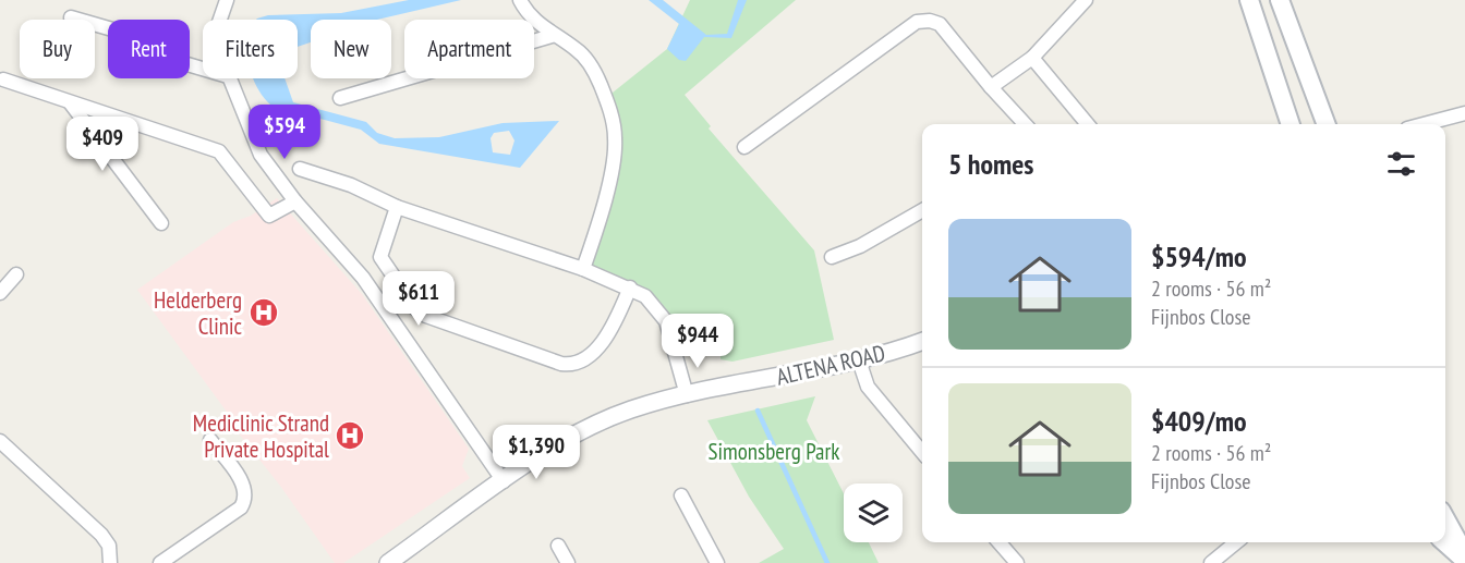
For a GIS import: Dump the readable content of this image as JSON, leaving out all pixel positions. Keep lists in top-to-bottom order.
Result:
{
  "streets": {
    "street": ["ALTENA ROAD"]
  },
  "parks": ["Simonsberg Park"],
  "places": {
    "hospital": ["Helderberg Clinic", "Mediclinic Strand Private Hospital"]
  },
  "page": {
    "chip": [
      "Buy",
      "Rent",
      "Filters",
      "New",
      "Apartment"
    ],
    "price": [
      "$594",
      "$409",
      "$611",
      "$944",
      "$1,390"
    ],
    "heading": "5 homes",
    "list": [
      {
        "name": "$594/mo",
        "note": "2 rooms · 56 m² · Fijnbos Close"
      },
      {
        "name": "$409/mo",
        "note": "2 rooms · 56 m² · Fijnbos Close"
      }
    ]
  }
}
